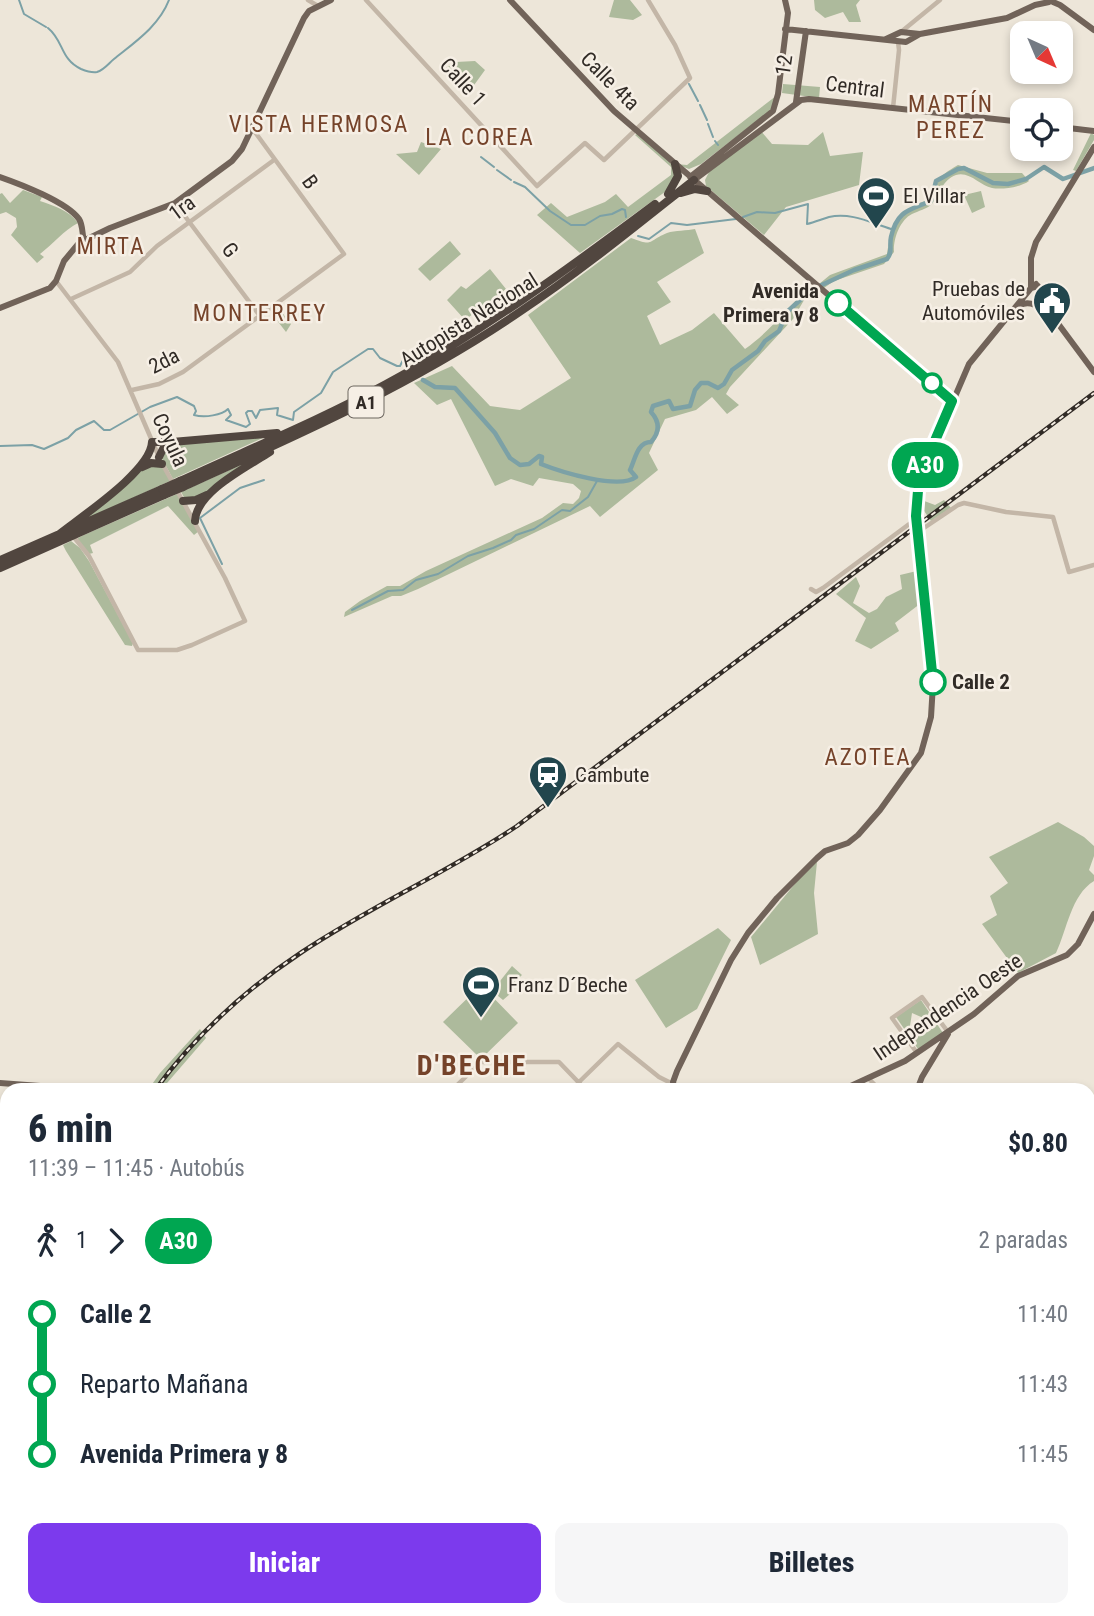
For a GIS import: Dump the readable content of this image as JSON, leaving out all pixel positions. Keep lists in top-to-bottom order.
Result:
{
  "streets": {
    "highway": ["Autopista Nacional", "A1"],
    "main road": [
      "12",
      "Calle 4ta",
      "Central",
      "Independencia Oeste"
    ],
    "street": [
      "Calle 1",
      "B",
      "1ra",
      "G",
      "2da",
      "Coyula"
    ]
  },
  "crossings": [
    ["12", "Autopista Nacional"],
    ["Calle 4ta", "Calle 1"],
    ["Calle 4ta", "Autopista Nacional"],
    ["Central", "Autopista Nacional"],
    ["B", "1ra"],
    ["B", "2da"],
    ["1ra", "G"],
    ["1ra", "Coyula"],
    ["G", "2da"],
    ["Autopista Nacional", "Coyula"],
    ["2da", "Coyula"]
  ],
  "districts": [
    "MARTÍN PEREZ",
    "VISTA HERMOSA",
    "LA COREA",
    "MIRTA",
    "MONTERREY",
    "AZOTEA",
    "D'BECHE"
  ],
  "places": {
    "sports": ["El Villar", "Franz D´Beche"],
    "other": ["Avenida Primera y 8", "Calle 2"],
    "public building": ["Pruebas de Automóviles"],
    "station": ["Cambute"]
  },
  "lines": ["bus line A30"],
  "north": "bottom right",
  "page": {
    "on_map": "A30",
    "heading": ["6 min", "11:39 – 11:45 · Autobús", "$0.80"],
    "legs": ["1", "A30", "2 paradas"],
    "list": [
      {
        "name": "Calle 2",
        "value": "11:40"
      },
      {
        "name": "Reparto Mañana",
        "value": "11:43"
      },
      {
        "name": "Avenida Primera y 8",
        "value": "11:45"
      }
    ],
    "buttons": ["Iniciar", "Billetes"]
  }
}
